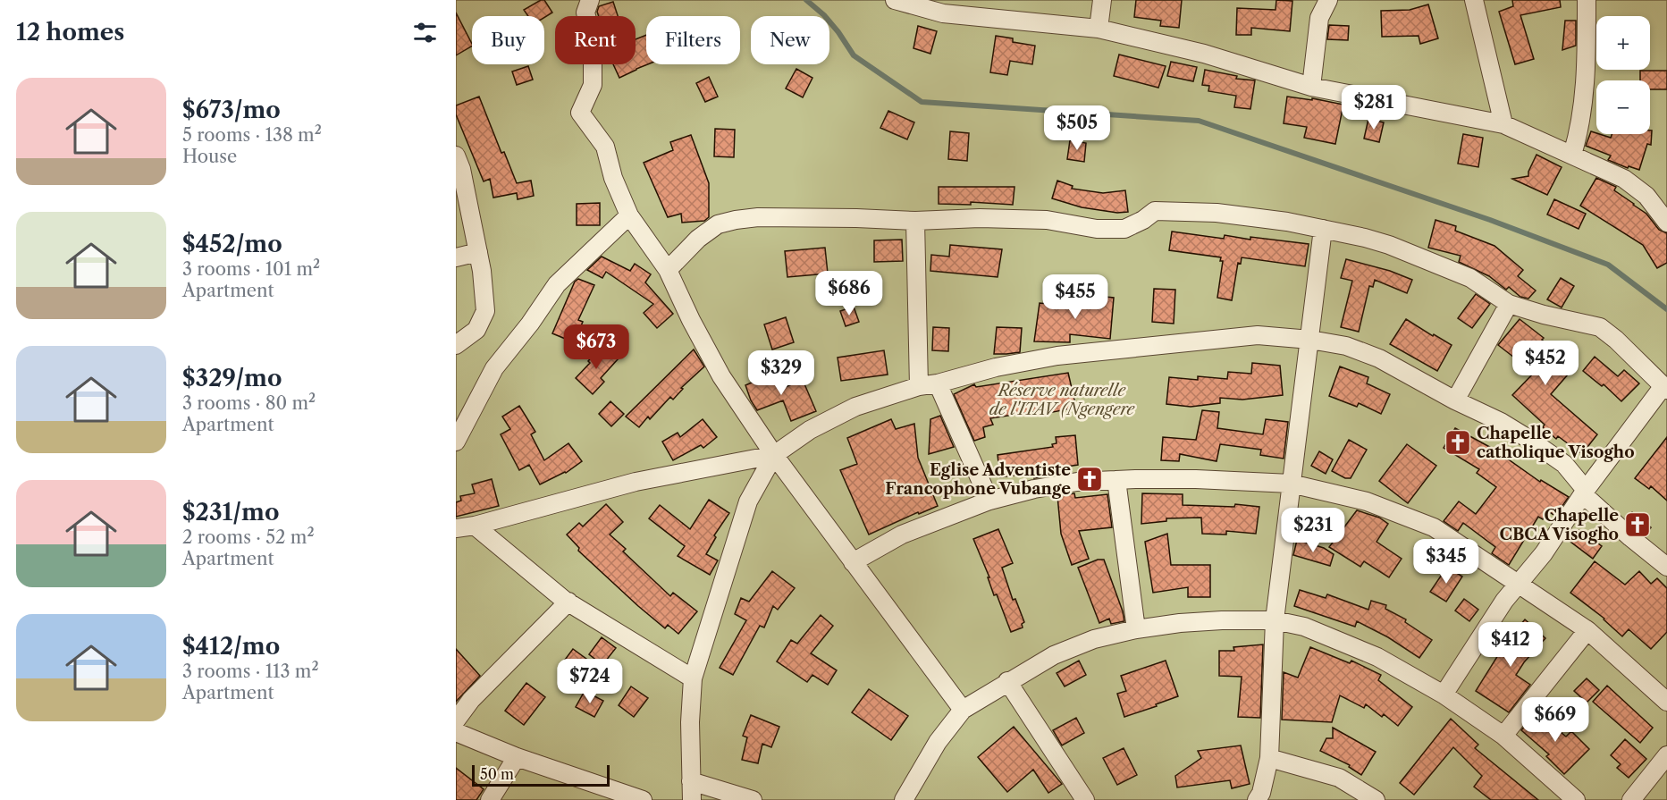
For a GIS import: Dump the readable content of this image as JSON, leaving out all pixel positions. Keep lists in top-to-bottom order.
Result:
{
  "parks": ["Réserve naturelle de l'ITAV (Ngengere"],
  "places": {
    "church": ["Chapelle catholique Visogho", "Eglise Adventiste Francophone Vubange", "Chapelle CBCA Visogho"]
  },
  "scale_bar": "50 m",
  "page": {
    "heading": "12 homes",
    "map_buttons": ["+", "−"],
    "chip": [
      "Buy",
      "Rent",
      "Filters",
      "New"
    ],
    "list": [
      {
        "name": "$673/mo",
        "note": "5 rooms · 138 m² · House"
      },
      {
        "name": "$452/mo",
        "note": "3 rooms · 101 m² · Apartment"
      },
      {
        "name": "$329/mo",
        "note": "3 rooms · 80 m² · Apartment"
      },
      {
        "name": "$231/mo",
        "note": "2 rooms · 52 m² · Apartment"
      },
      {
        "name": "$412/mo",
        "note": "3 rooms · 113 m² · Apartment"
      }
    ],
    "price": [
      "$281",
      "$505",
      "$686",
      "$455",
      "$673",
      "$452",
      "$329",
      "$231",
      "$345",
      "$412",
      "$724",
      "$669"
    ],
    "scale": "50 m"
  }
}
